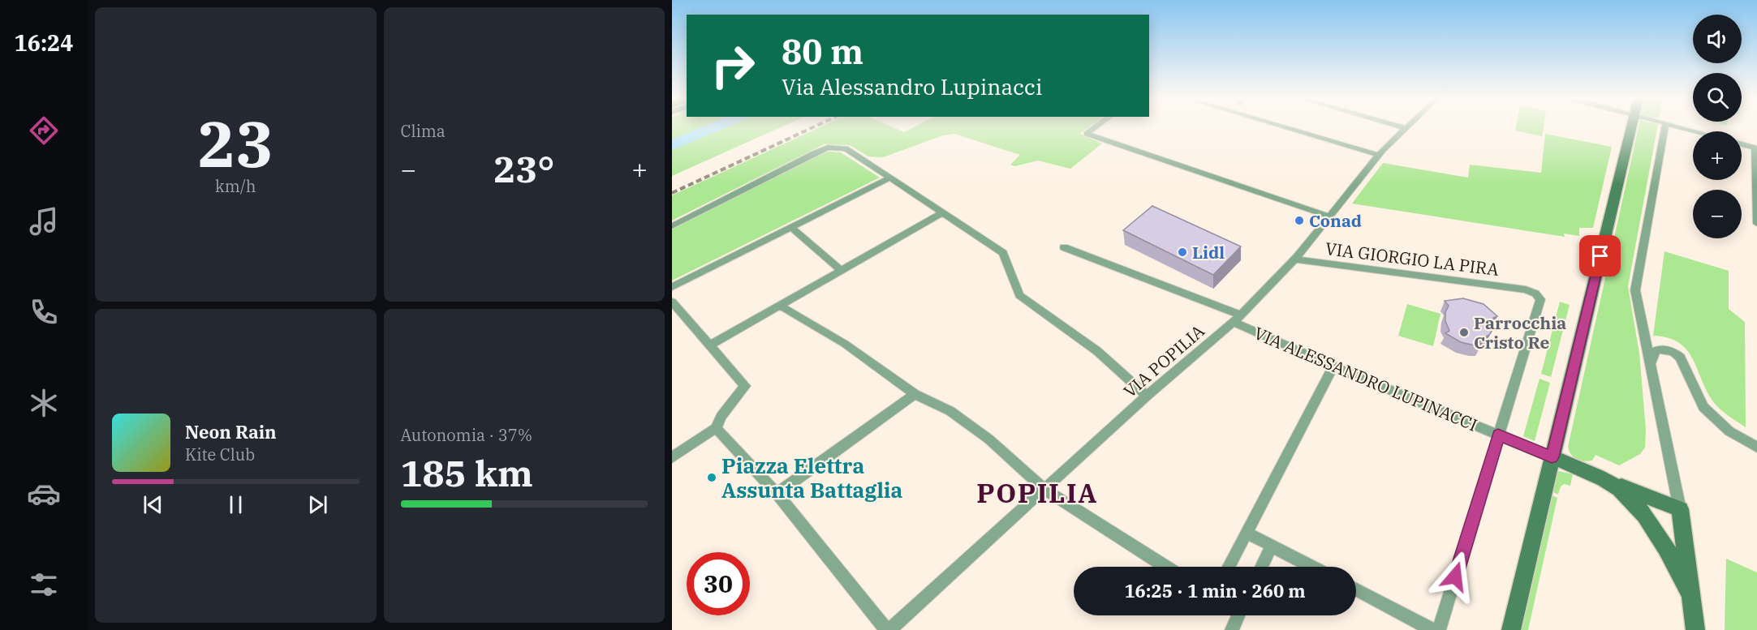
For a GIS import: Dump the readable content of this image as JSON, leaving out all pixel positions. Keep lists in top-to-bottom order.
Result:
{
  "streets": {
    "street": ["VIA GIORGIO LA PIRA", "VIA POPILIA", "VIA ALESSANDRO LUPINACCI"]
  },
  "crossings": [
    ["VIA GIORGIO LA PIRA", "VIA POPILIA"],
    ["VIA GIORGIO LA PIRA", "VIA ALESSANDRO LUPINACCI"],
    ["VIA POPILIA", "VIA ALESSANDRO LUPINACCI"]
  ],
  "districts": ["POPILIA"],
  "places": [
    "Conad",
    "Lidl",
    "Parrocchia Cristo Re",
    "Piazza Elettra Assunta Battaglia"
  ],
  "page": {
    "tabs": "16:24",
    "tile": [
      ["23", "km/h"],
      "Clima",
      ["Autonomia · 37%", "185 km"]
    ],
    "map_buttons": ["+", "−"],
    "turn": ["80 m", "Via Alessandro Lupinacci"],
    "heat": ["−", "23°", "+"],
    "song": ["Neon Rain", "Kite Club"],
    "limit": "30",
    "trip": "16:25 · 1 min · 260 m"
  }
}
